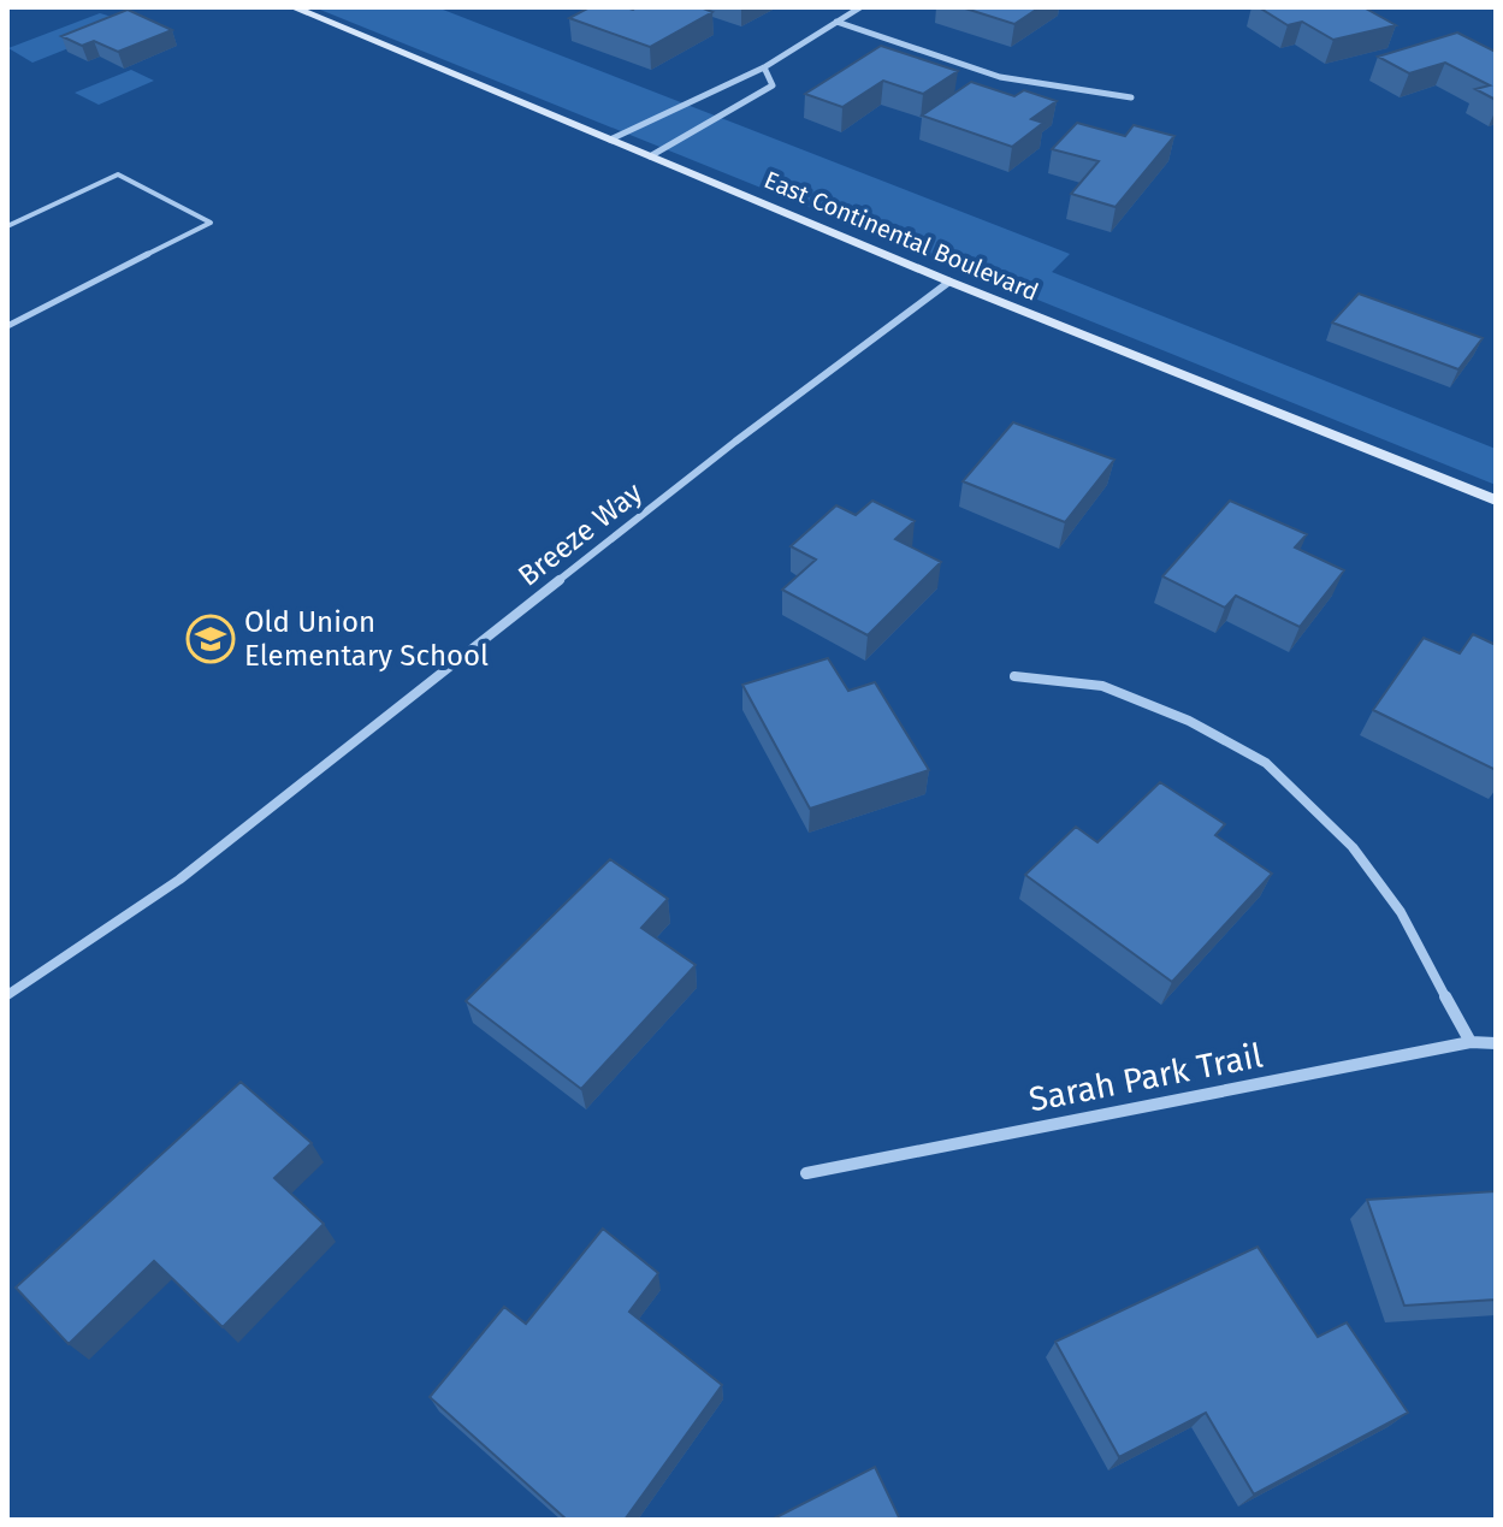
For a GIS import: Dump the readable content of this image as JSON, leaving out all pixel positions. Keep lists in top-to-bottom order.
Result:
{
  "streets": {
    "main road": ["East Continental Boulevard"],
    "street": ["Breeze Way", "Sarah Park Trail"]
  },
  "crossings": [
    ["East Continental Boulevard", "Breeze Way"]
  ],
  "places": {
    "school or university": ["Old Union Elementary School"]
  }
}
